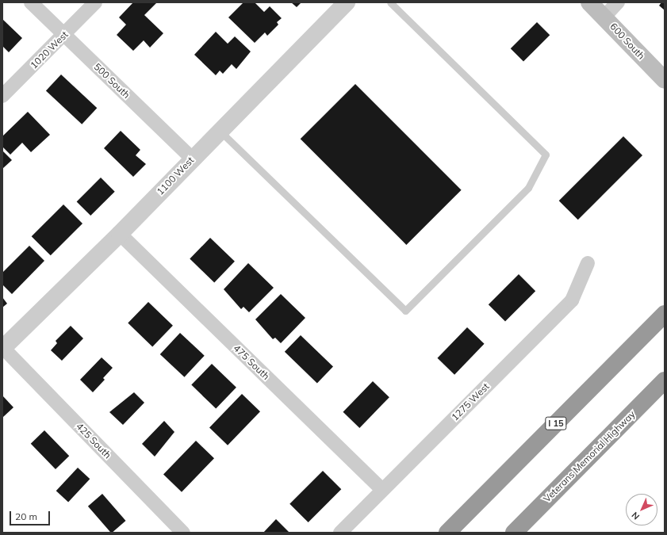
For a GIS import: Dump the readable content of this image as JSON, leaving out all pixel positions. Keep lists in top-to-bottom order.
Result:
{
  "streets": {
    "highway": ["I 15", "Veterans Memorial Highway"],
    "main road": ["600 South"],
    "street": [
      "1020 West",
      "500 South",
      "1100 West",
      "475 South",
      "1275 West",
      "425 South"
    ]
  },
  "crossings": [
    ["1020 West", "500 South"],
    ["500 South", "1100 West"],
    ["1100 West", "475 South"],
    ["1100 West", "425 South"],
    ["475 South", "1275 West"]
  ],
  "scale_bar": "20 m",
  "north": "bottom left"
}
